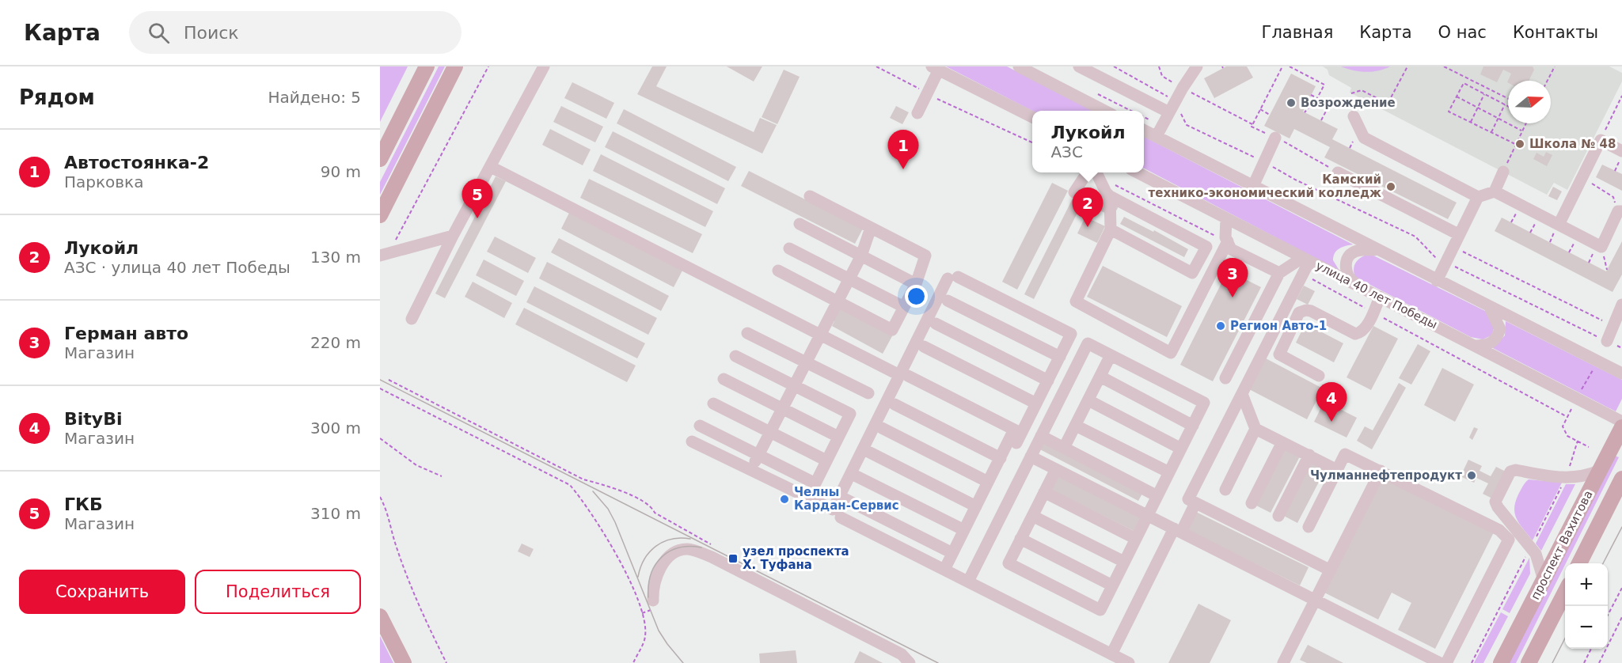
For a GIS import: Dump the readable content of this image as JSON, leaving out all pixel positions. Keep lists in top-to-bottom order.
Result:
{
  "streets": {
    "main road": ["проспект Вахитова"],
    "street": ["улица 40 лет Победы"]
  },
  "places": {
    "other": [
      "Возрождение",
      "Школа № 48",
      "Камский технико-экономический колледж",
      "Регион Авто-1",
      "Чулманнефтепродукт",
      "Челны Кардан-Сервис"
    ],
    "transit": ["узел проспекта Х. Туфана"]
  },
  "north": "right",
  "page": {
    "header": "Карта",
    "search": "Поиск",
    "nav": [
      "Главная",
      "Карта",
      "О нас",
      "Контакты"
    ],
    "heading": ["Рядом", "Найдено: 5"],
    "popup": ["Лукойл", "АЗС"],
    "list": [
      {
        "mark": "1",
        "name": "Автостоянка-2",
        "note": "Парковка",
        "value": "90 m"
      },
      {
        "mark": "2",
        "name": "Лукойл",
        "note": "АЗС · улица 40 лет Победы",
        "value": "130 m"
      },
      {
        "mark": "3",
        "name": "Герман авто",
        "note": "Магазин",
        "value": "220 m"
      },
      {
        "mark": "4",
        "name": "BityBi",
        "note": "Магазин",
        "value": "300 m"
      },
      {
        "mark": "5",
        "name": "ГКБ",
        "note": "Магазин",
        "value": "310 m"
      }
    ],
    "pins": [
      "1",
      "5",
      "2",
      "3",
      "4"
    ],
    "buttons": ["Сохранить", "Поделиться"],
    "map_buttons": ["+", "−"]
  }
}
